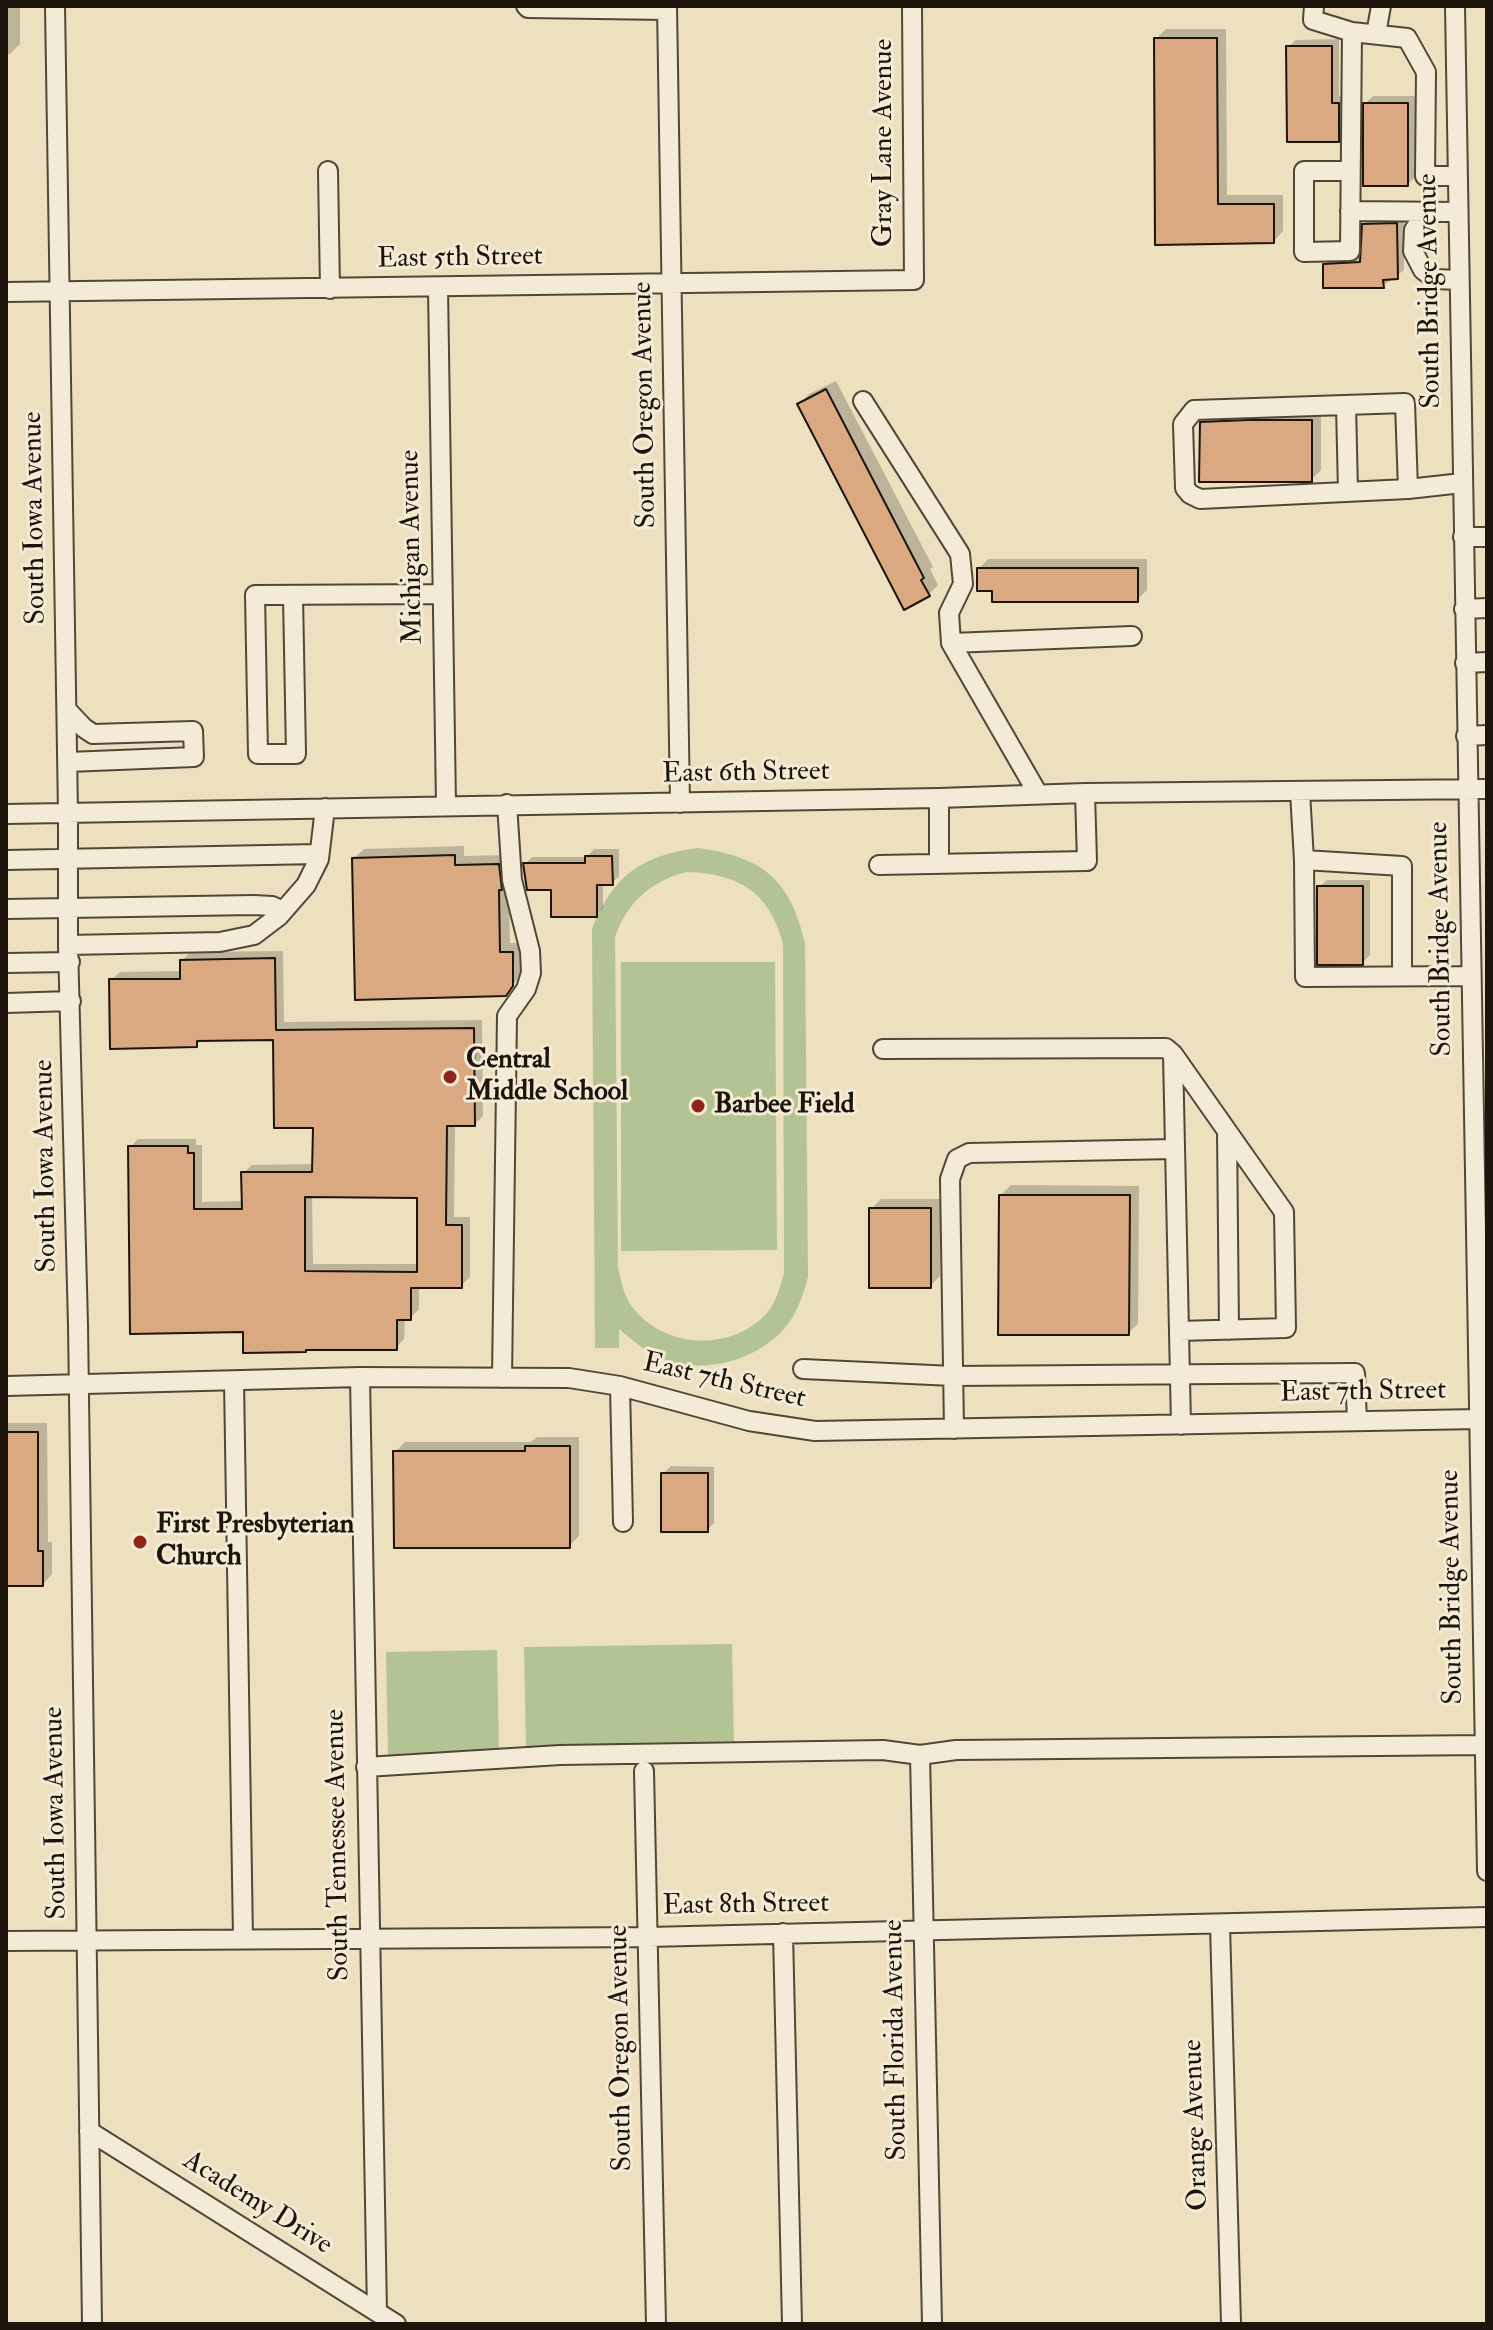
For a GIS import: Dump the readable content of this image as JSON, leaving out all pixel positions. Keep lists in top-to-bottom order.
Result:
{
  "streets": {
    "street": [
      "Gray Lane Avenue",
      "East 5th Street",
      "South Bridge Avenue",
      "South Oregon Avenue",
      "South Iowa Avenue",
      "Michigan Avenue",
      "East 6th Street",
      "East 7th Street",
      "South Tennessee Avenue",
      "East 8th Street",
      "South Florida Avenue",
      "Orange Avenue",
      "Academy Drive"
    ]
  },
  "crossings": [
    ["Gray Lane Avenue", "East 5th Street"],
    ["East 5th Street", "South Oregon Avenue"],
    ["East 5th Street", "South Iowa Avenue"],
    ["East 5th Street", "Michigan Avenue"],
    ["South Bridge Avenue", "East 6th Street"],
    ["South Bridge Avenue", "East 7th Street"],
    ["South Oregon Avenue", "East 6th Street"],
    ["South Oregon Avenue", "East 8th Street"],
    ["South Iowa Avenue", "East 6th Street"],
    ["South Iowa Avenue", "East 7th Street"],
    ["South Iowa Avenue", "East 8th Street"],
    ["South Iowa Avenue", "Academy Drive"],
    ["Michigan Avenue", "East 6th Street"],
    ["East 7th Street", "South Tennessee Avenue"],
    ["South Tennessee Avenue", "East 8th Street"],
    ["South Tennessee Avenue", "Academy Drive"],
    ["East 8th Street", "South Florida Avenue"],
    ["East 8th Street", "Orange Avenue"]
  ],
  "places": ["Central Middle School", "Barbee Field", "First Presbyterian Church"]
}
